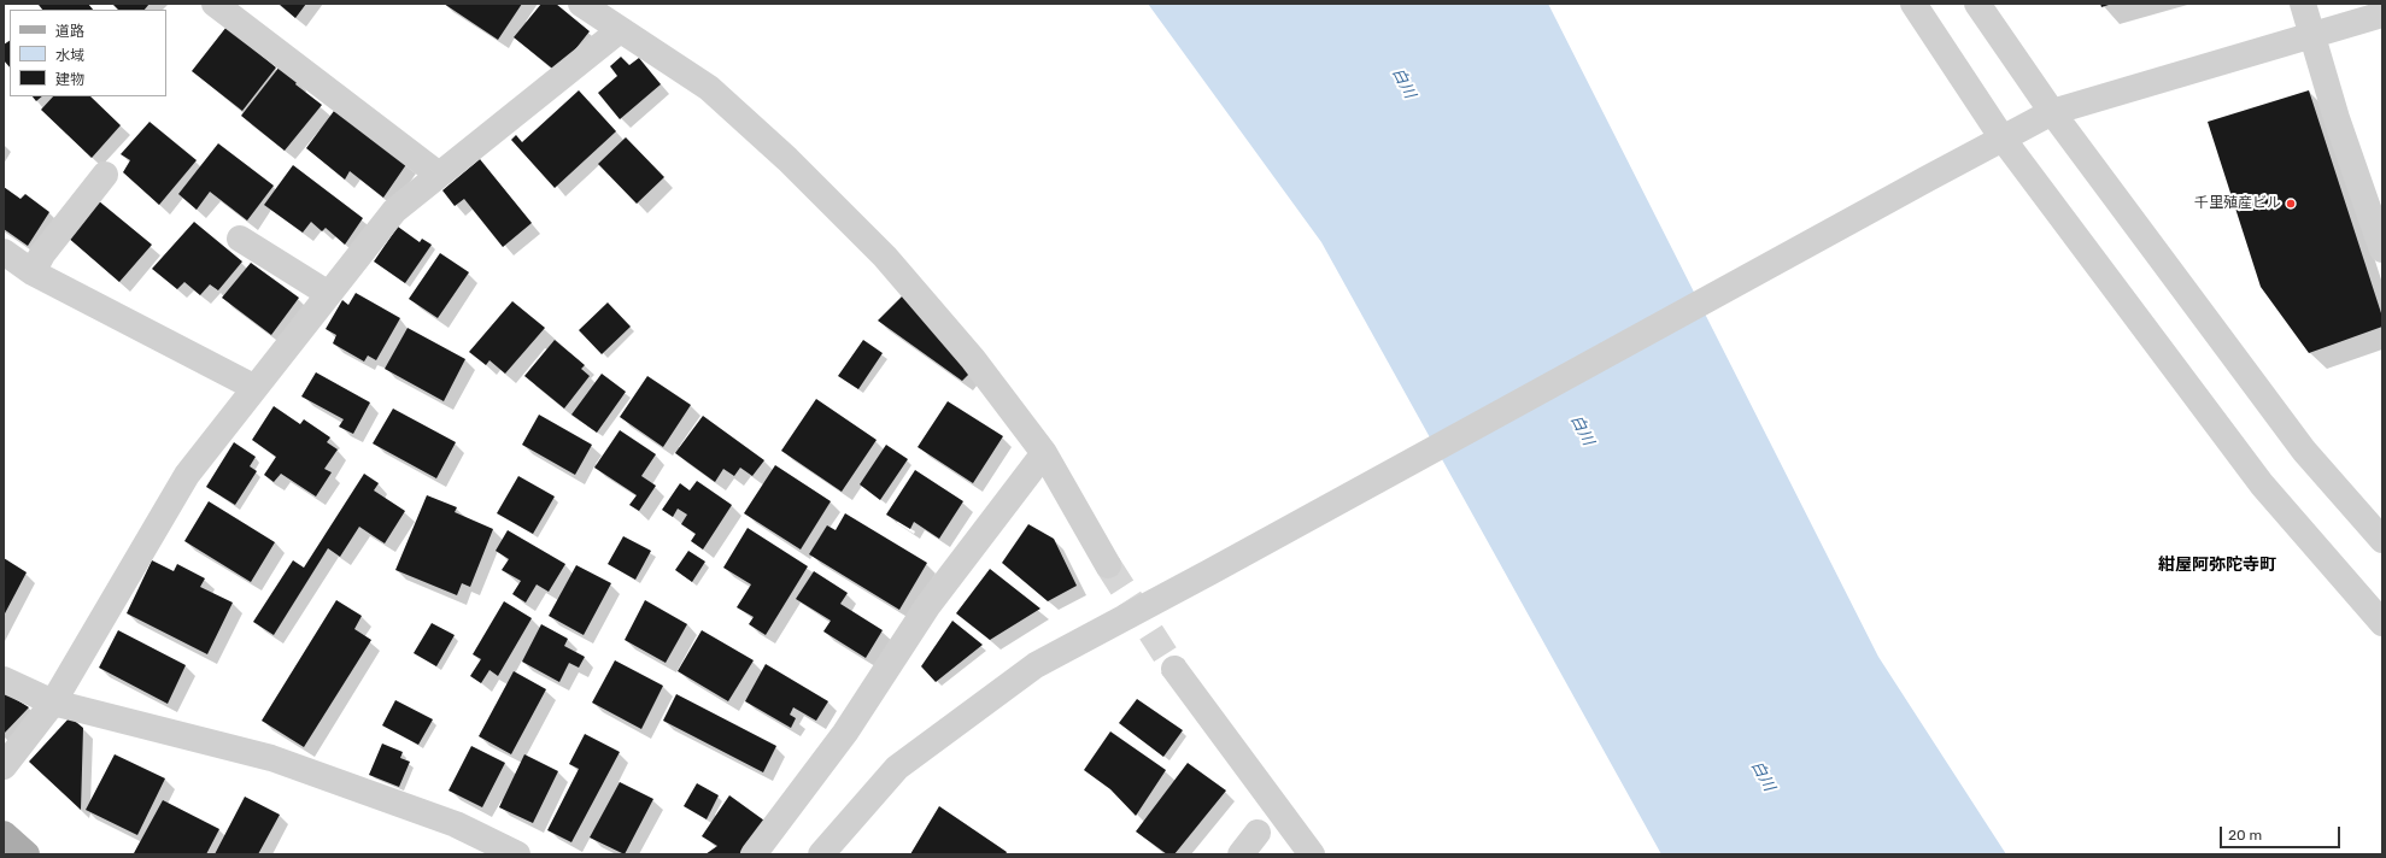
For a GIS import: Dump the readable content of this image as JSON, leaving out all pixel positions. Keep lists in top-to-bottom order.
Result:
{
  "districts": ["紺屋阿弥陀寺町"],
  "water": ["白川"],
  "places": ["千里殖産ビル"],
  "legend": ["道路", "水域", "建物"],
  "scale_bar": "20 m"
}
